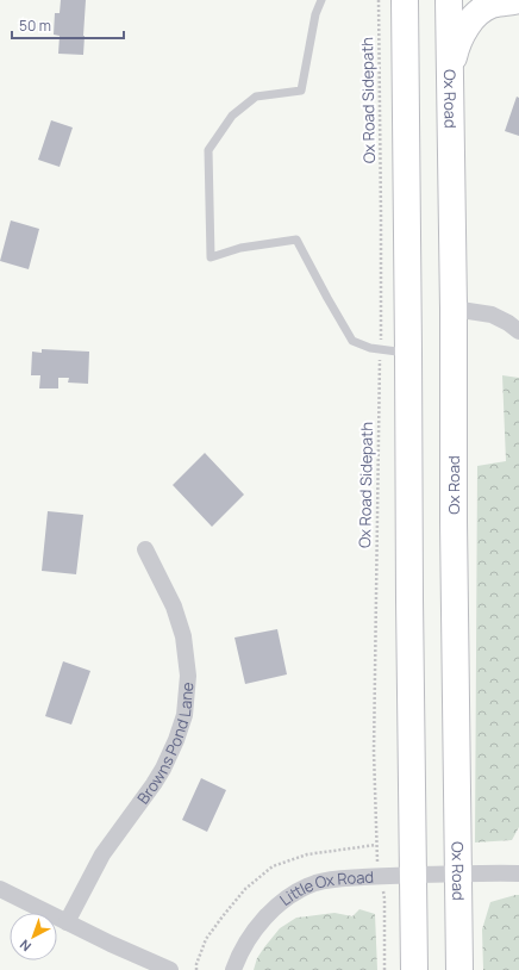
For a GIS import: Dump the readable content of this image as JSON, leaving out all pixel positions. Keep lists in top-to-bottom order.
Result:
{
  "streets": {
    "highway": ["Ox Road"],
    "street": ["Browns Pond Lane", "Little Ox Road"],
    "path": ["Ox Road Sidepath"]
  },
  "crossings": [
    ["Ox Road", "Little Ox Road"],
    ["Ox Road Sidepath", "Little Ox Road"]
  ],
  "scale_bar": "50 m",
  "north": "bottom left"
}
